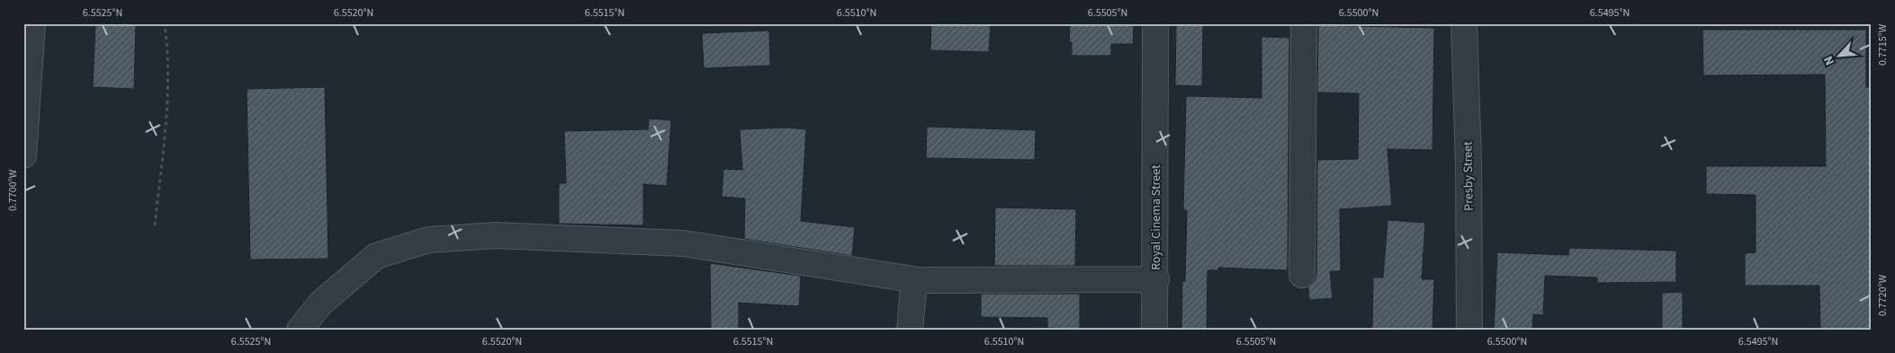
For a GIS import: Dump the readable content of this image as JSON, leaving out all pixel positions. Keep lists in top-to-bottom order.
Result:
{
  "streets": {
    "street": ["Presby Street", "Royal Cinema Street"]
  },
  "north": "bottom left",
  "coordinates": [
    "6.5525°N",
    "6.5520°N",
    "6.5515°N",
    "6.5510°N",
    "6.5505°N",
    "6.5500°N",
    "6.5495°N",
    "0.7715°W",
    "0.7700°W",
    "0.7720°W"
  ]
}
